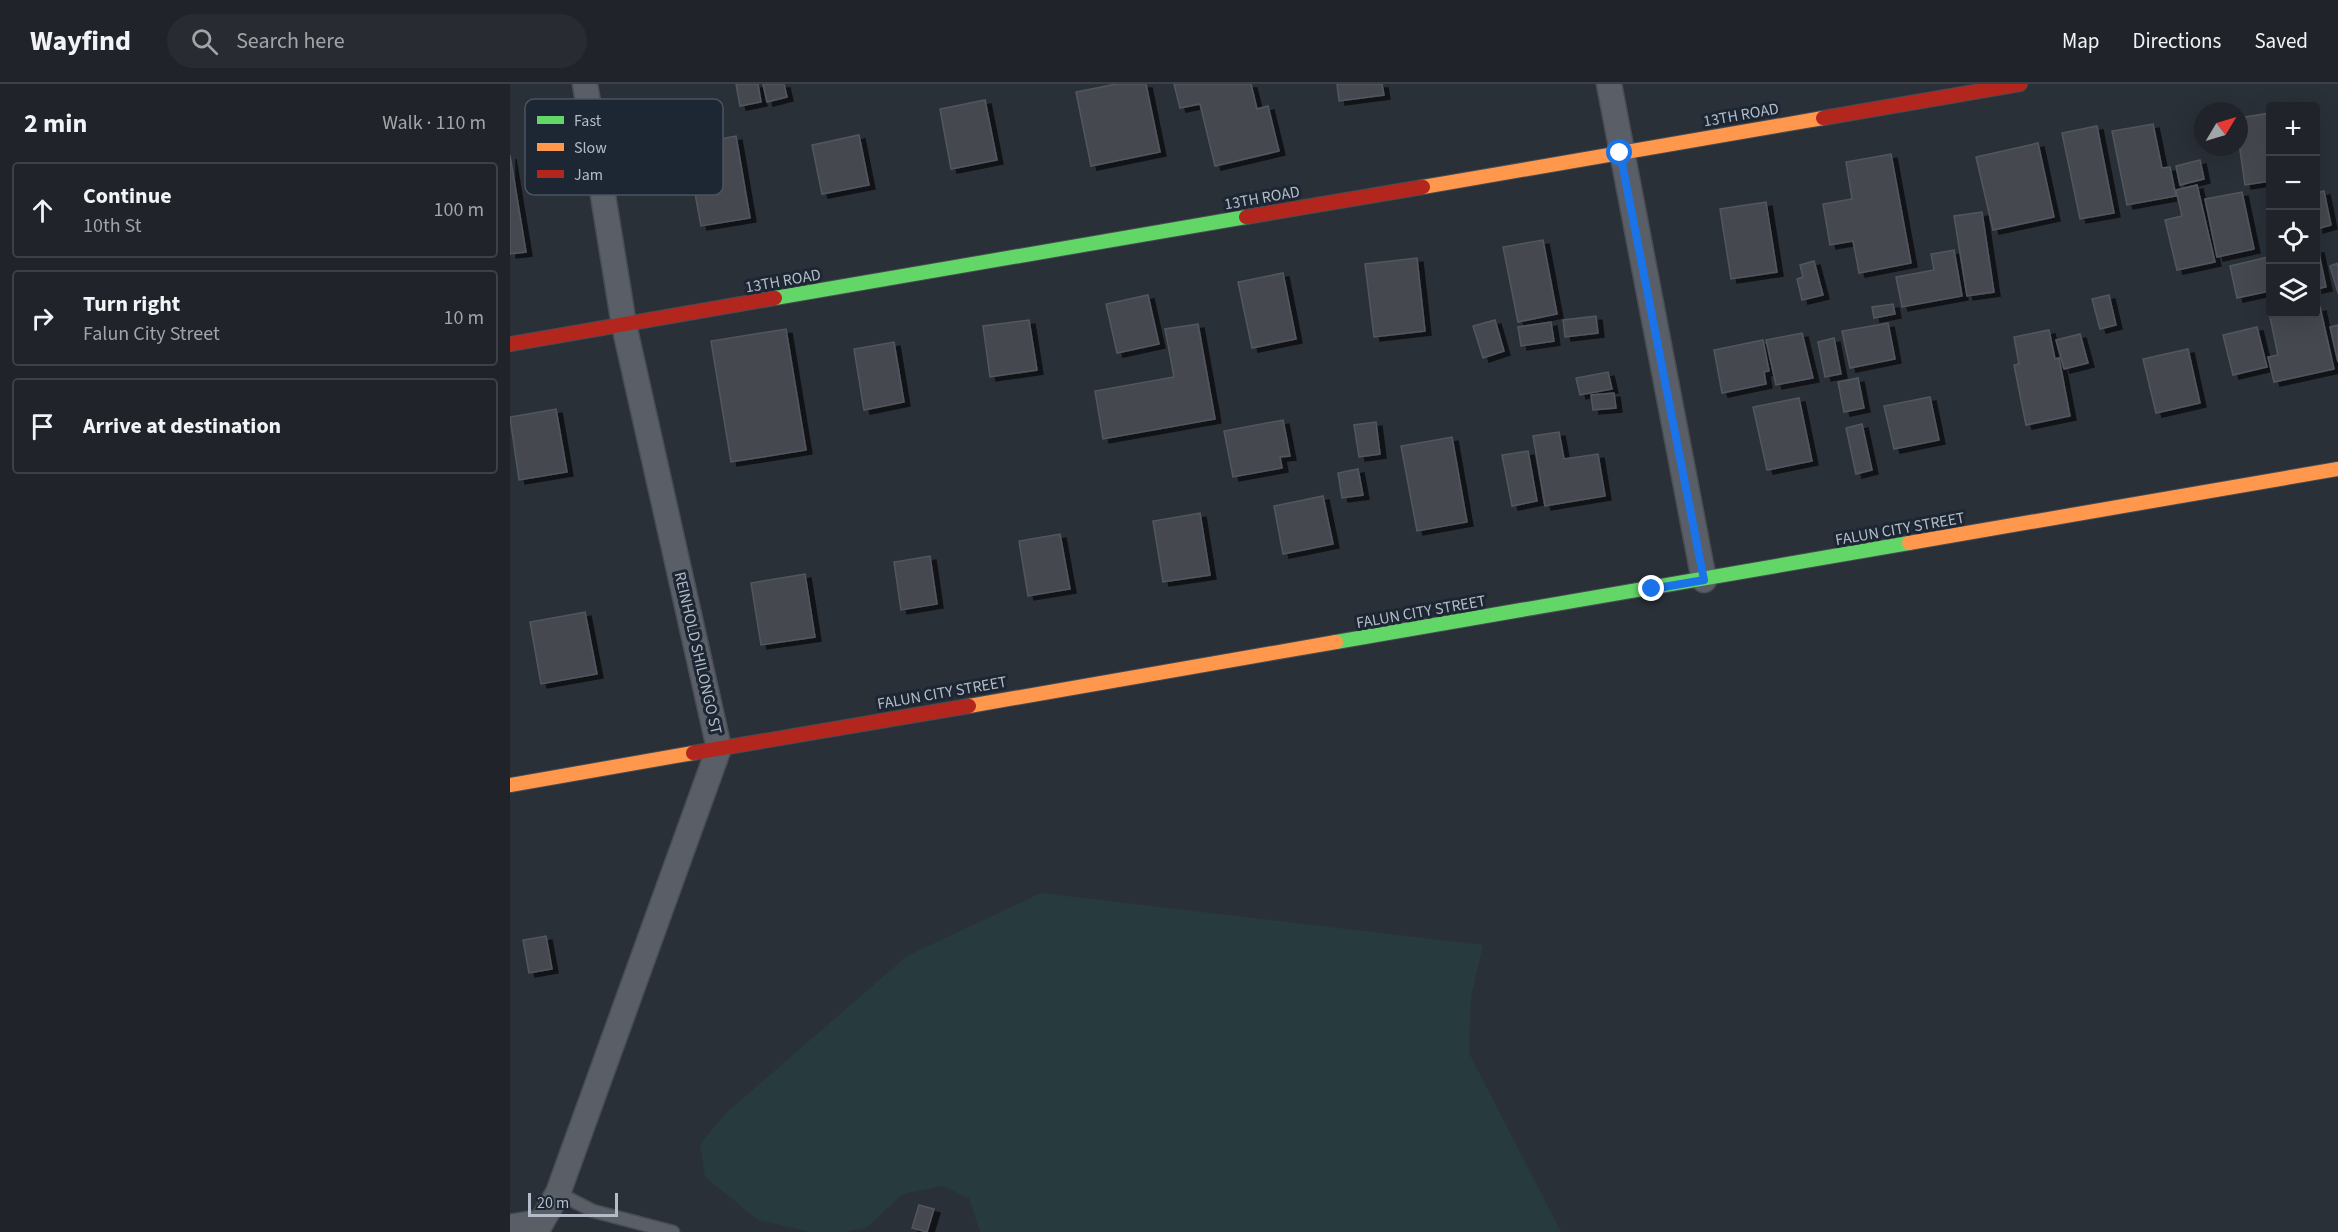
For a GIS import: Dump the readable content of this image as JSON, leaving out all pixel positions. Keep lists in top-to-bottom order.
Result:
{
  "streets": {
    "street": ["13TH ROAD", "FALUN CITY STREET", "REINHOLD SHILONGO ST"]
  },
  "crossings": [
    ["13TH ROAD", "REINHOLD SHILONGO ST"],
    ["FALUN CITY STREET", "REINHOLD SHILONGO ST"]
  ],
  "legend": ["Fast", "Slow", "Jam"],
  "scale_bar": "20 m",
  "north": "top right",
  "page": {
    "header": "Wayfind",
    "search": "Search here",
    "nav": ["Map", "Directions", "Saved"],
    "heading": ["2 min", "Walk · 110 m"],
    "map_buttons": ["+", "−"],
    "list": [
      ["Continue", "10th St", "100 m"],
      ["Turn right", "Falun City Street", "10 m"],
      "Arrive at destination"
    ],
    "scale": "20 m"
  }
}
